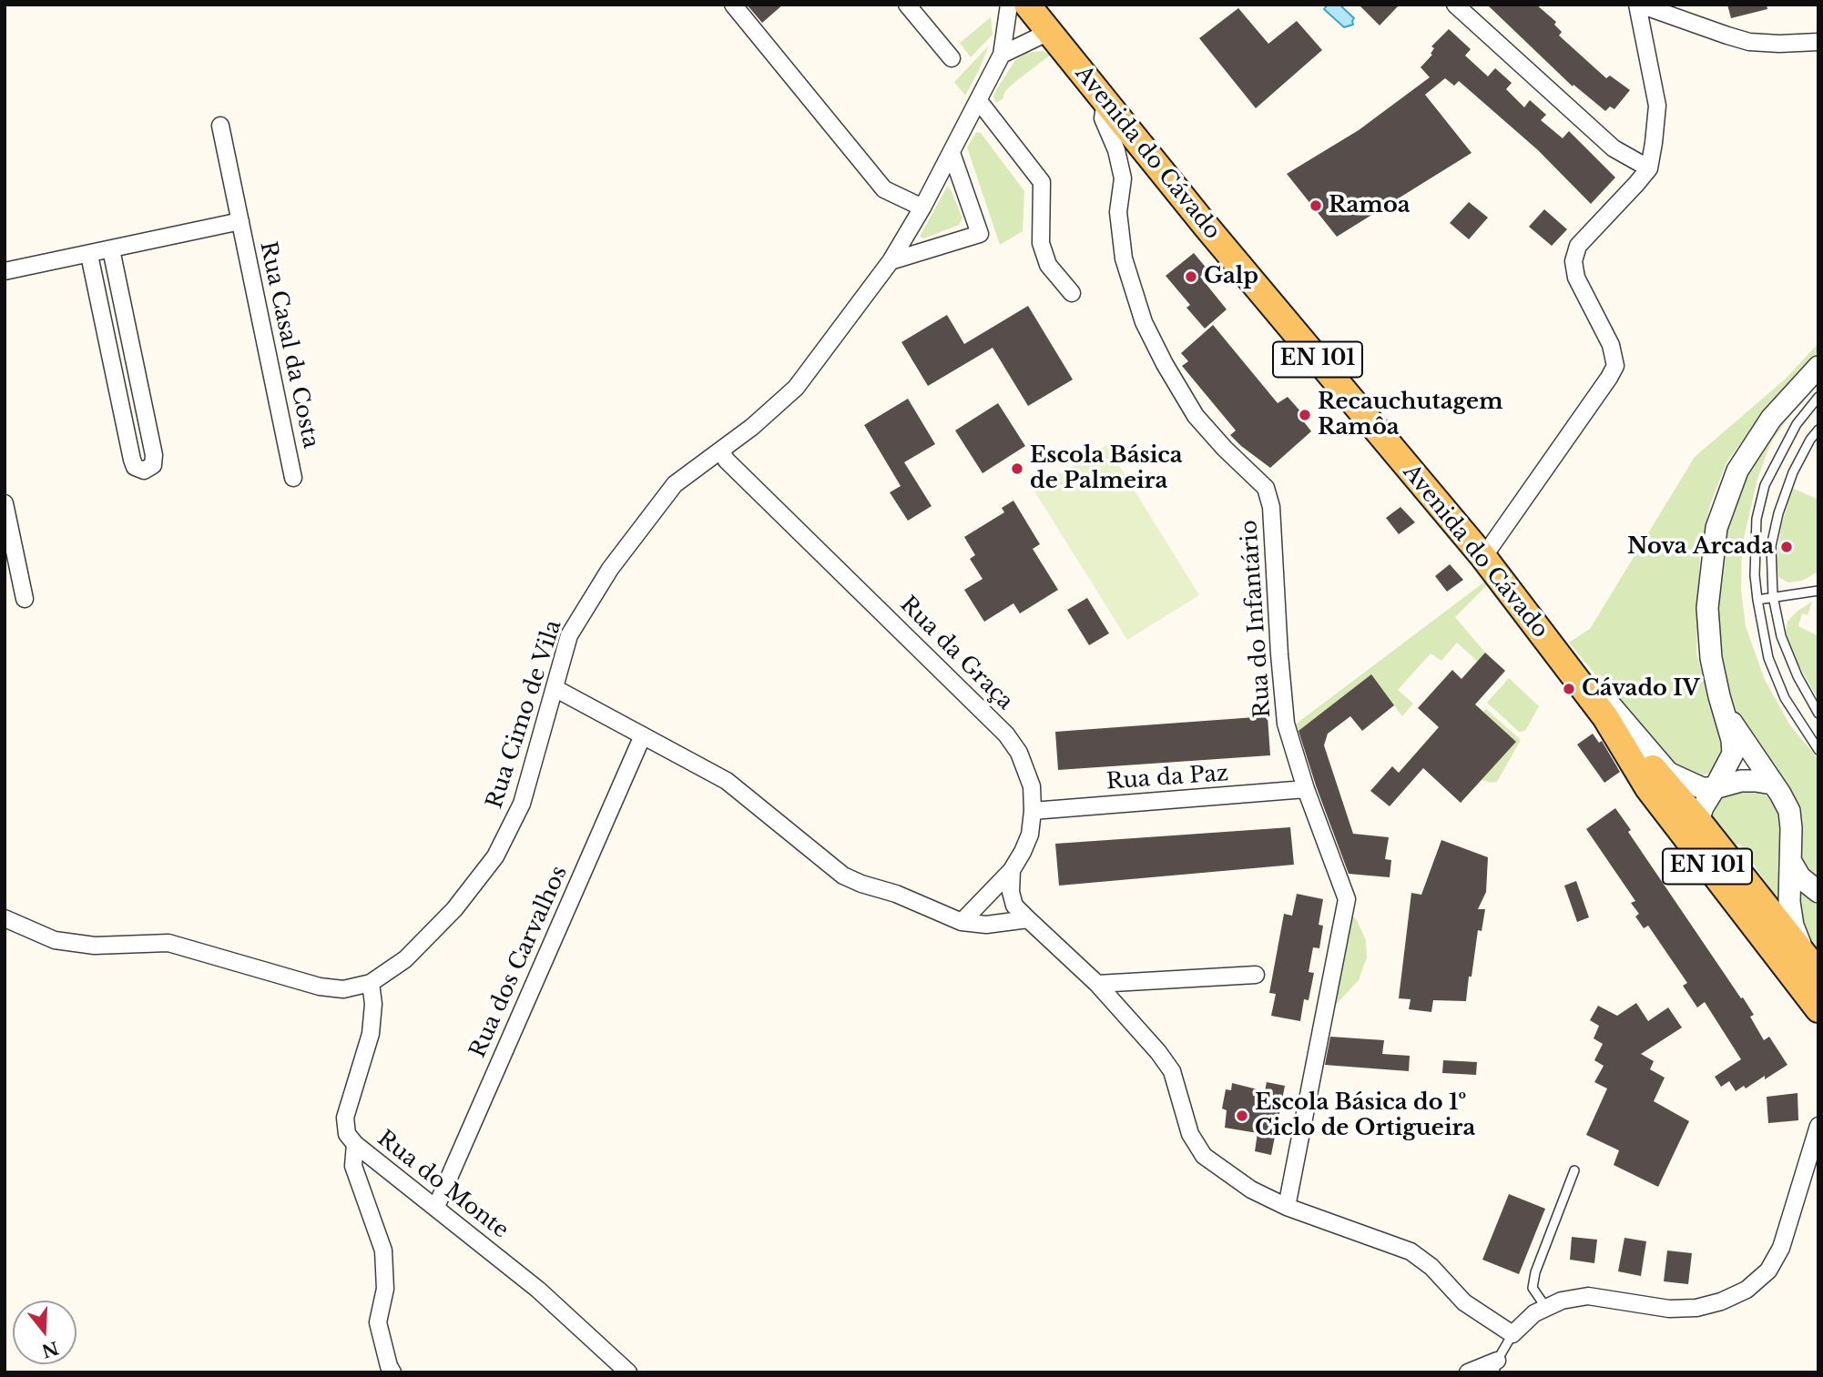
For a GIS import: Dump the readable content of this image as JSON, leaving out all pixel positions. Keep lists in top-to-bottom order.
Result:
{
  "streets": {
    "main road": ["Avenida do Cávado", "EN 101"],
    "street": [
      "Rua Casal da Costa",
      "Rua do Infantário",
      "Rua da Graça",
      "Rua Cimo de Vila",
      "Rua da Paz",
      "Rua dos Carvalhos",
      "Rua do Monte"
    ]
  },
  "crossings": [
    ["Avenida do Cávado", "Rua do Infantário"],
    ["Rua do Infantário", "Rua da Paz"],
    ["Rua da Graça", "Rua Cimo de Vila"],
    ["Rua da Graça", "Rua da Paz"],
    ["Rua Cimo de Vila", "Rua do Monte"],
    ["Rua dos Carvalhos", "Rua do Monte"]
  ],
  "places": [
    "Ramoa",
    "Galp",
    "Recauchutagem Ramôa",
    "Escola Básica de Palmeira",
    "Nova Arcada",
    "Cávado IV",
    "Escola Básica do 1º Ciclo de Ortigueira"
  ],
  "north": "bottom"
}
